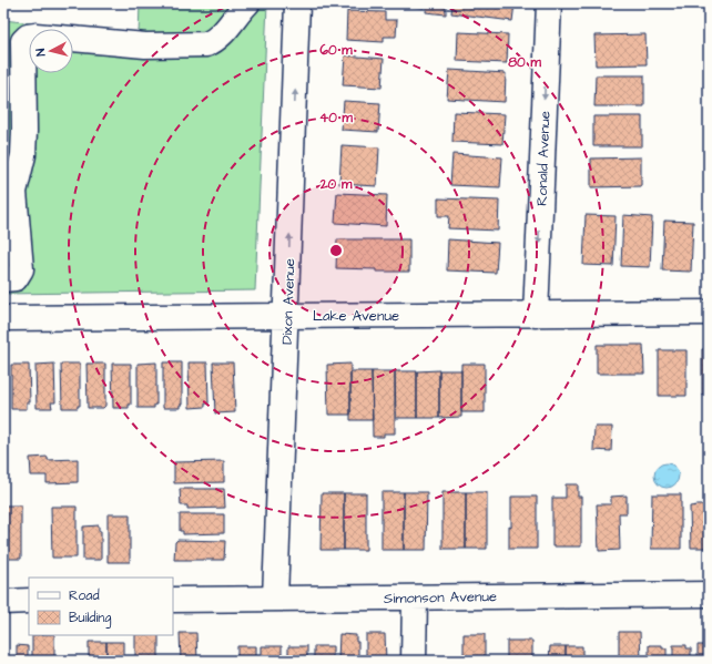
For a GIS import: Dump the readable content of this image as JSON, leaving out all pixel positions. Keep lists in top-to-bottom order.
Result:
{
  "streets": {
    "street": [
      "Ronald Avenue",
      "Dixon Avenue",
      "Lake Avenue",
      "Simonson Avenue"
    ]
  },
  "crossings": [
    ["Ronald Avenue", "Lake Avenue"],
    ["Dixon Avenue", "Lake Avenue"],
    ["Dixon Avenue", "Simonson Avenue"]
  ],
  "one_way": ["Ronald Avenue", "Dixon Avenue"],
  "legend": ["Road", "Building"],
  "north": "left",
  "rings": [
    "60 m",
    "80 m",
    "40 m",
    "20 m"
  ]
}
